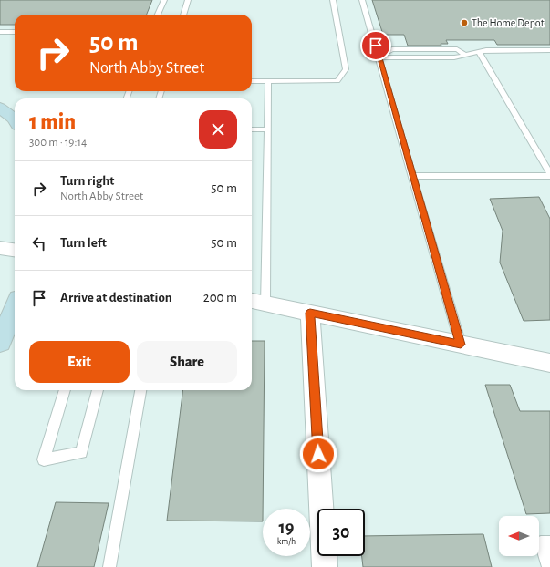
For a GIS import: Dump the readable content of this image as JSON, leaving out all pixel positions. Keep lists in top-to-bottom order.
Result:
{
  "places": ["The Home Depot"],
  "north": "left",
  "page": {
    "turn": ["50 m", "North Abby Street"],
    "heading": ["1 min", "300 m · 19:14"],
    "list": [
      {
        "name": "Turn right",
        "note": "North Abby Street",
        "value": "50 m"
      },
      {
        "name": "Turn left",
        "value": "50 m"
      },
      {
        "name": "Arrive at destination",
        "value": "200 m"
      }
    ],
    "buttons": ["Exit", "Share"],
    "speed": "19 km/h",
    "limit": "30"
  }
}
